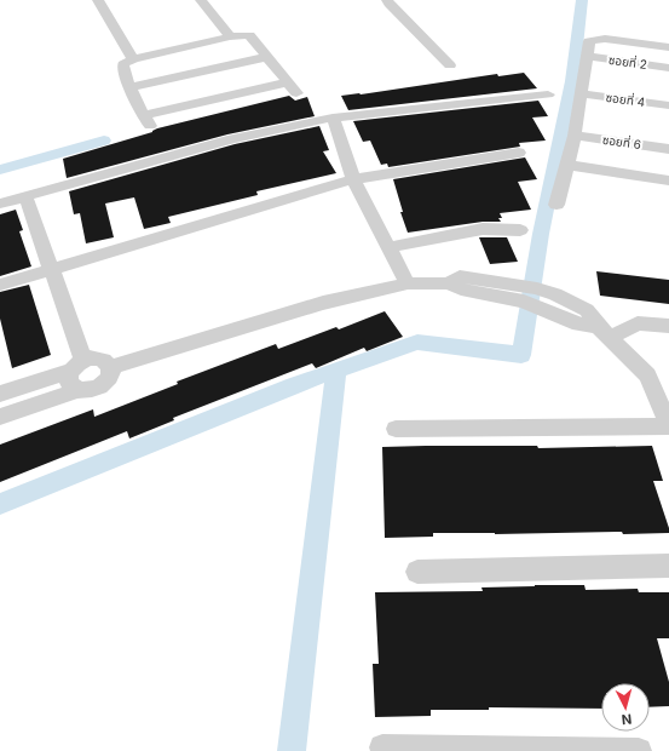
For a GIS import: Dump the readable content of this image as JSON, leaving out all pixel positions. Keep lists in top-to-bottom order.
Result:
{
  "streets": {
    "street": ["ซอยที่ 2", "ซอยที่ 4", "ซอยที่ 6"]
  },
  "north": "bottom"
}
